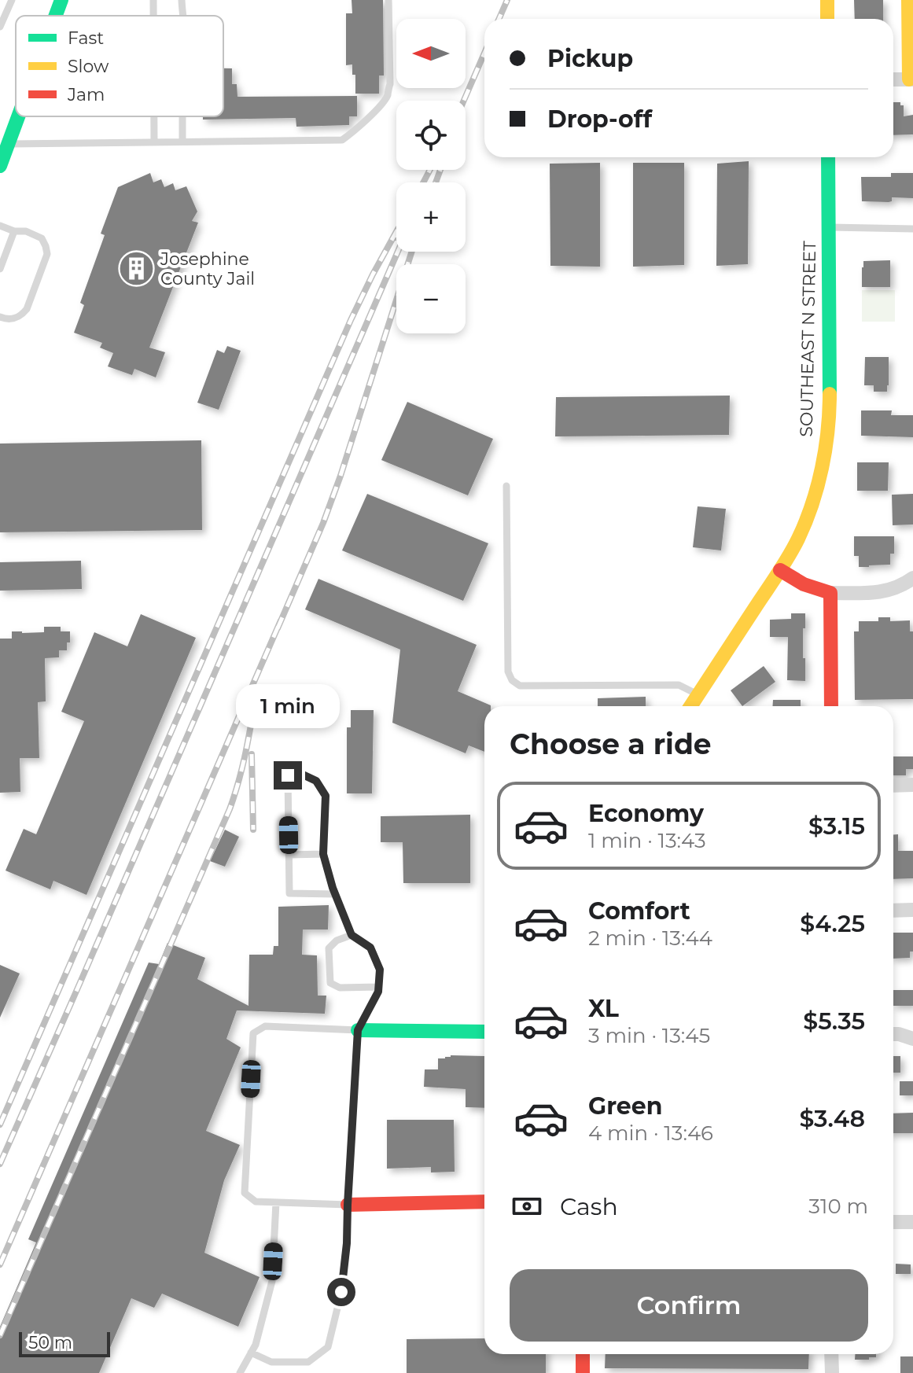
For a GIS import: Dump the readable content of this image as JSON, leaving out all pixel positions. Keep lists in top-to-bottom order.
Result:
{
  "streets": {
    "street": ["SOUTHEAST N STREET"]
  },
  "places": {
    "building": ["Josephine County Jail"]
  },
  "legend": ["Fast", "Slow", "Jam"],
  "scale_bar": "50 m",
  "north": "left",
  "page": {
    "map_buttons": ["+", "−"],
    "banner": ["Pickup", "Drop-off"],
    "bubble": "1 min",
    "heading": "Choose a ride",
    "list": [
      {
        "name": "Economy",
        "note": "1 min · 13:43",
        "value": "$3.15"
      },
      {
        "name": "Comfort",
        "note": "2 min · 13:44",
        "value": "$4.25"
      },
      {
        "name": "XL",
        "note": "3 min · 13:45",
        "value": "$5.35"
      },
      {
        "name": "Green",
        "note": "4 min · 13:46",
        "value": "$3.48"
      }
    ],
    "pay": ["Cash", "310 m"],
    "buttons": "Confirm",
    "scale": "50 m"
  }
}
